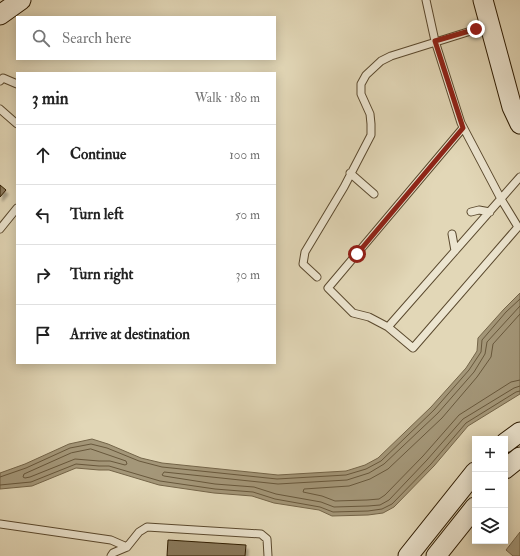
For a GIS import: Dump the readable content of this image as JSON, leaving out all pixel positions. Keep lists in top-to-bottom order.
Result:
{
  "page": {
    "search": "Search here",
    "heading": ["3 min", "Walk · 180 m"],
    "list": [
      ["Continue", "100 m"],
      ["Turn left", "50 m"],
      ["Turn right", "30 m"],
      "Arrive at destination"
    ],
    "map_buttons": ["+", "−"]
  }
}
